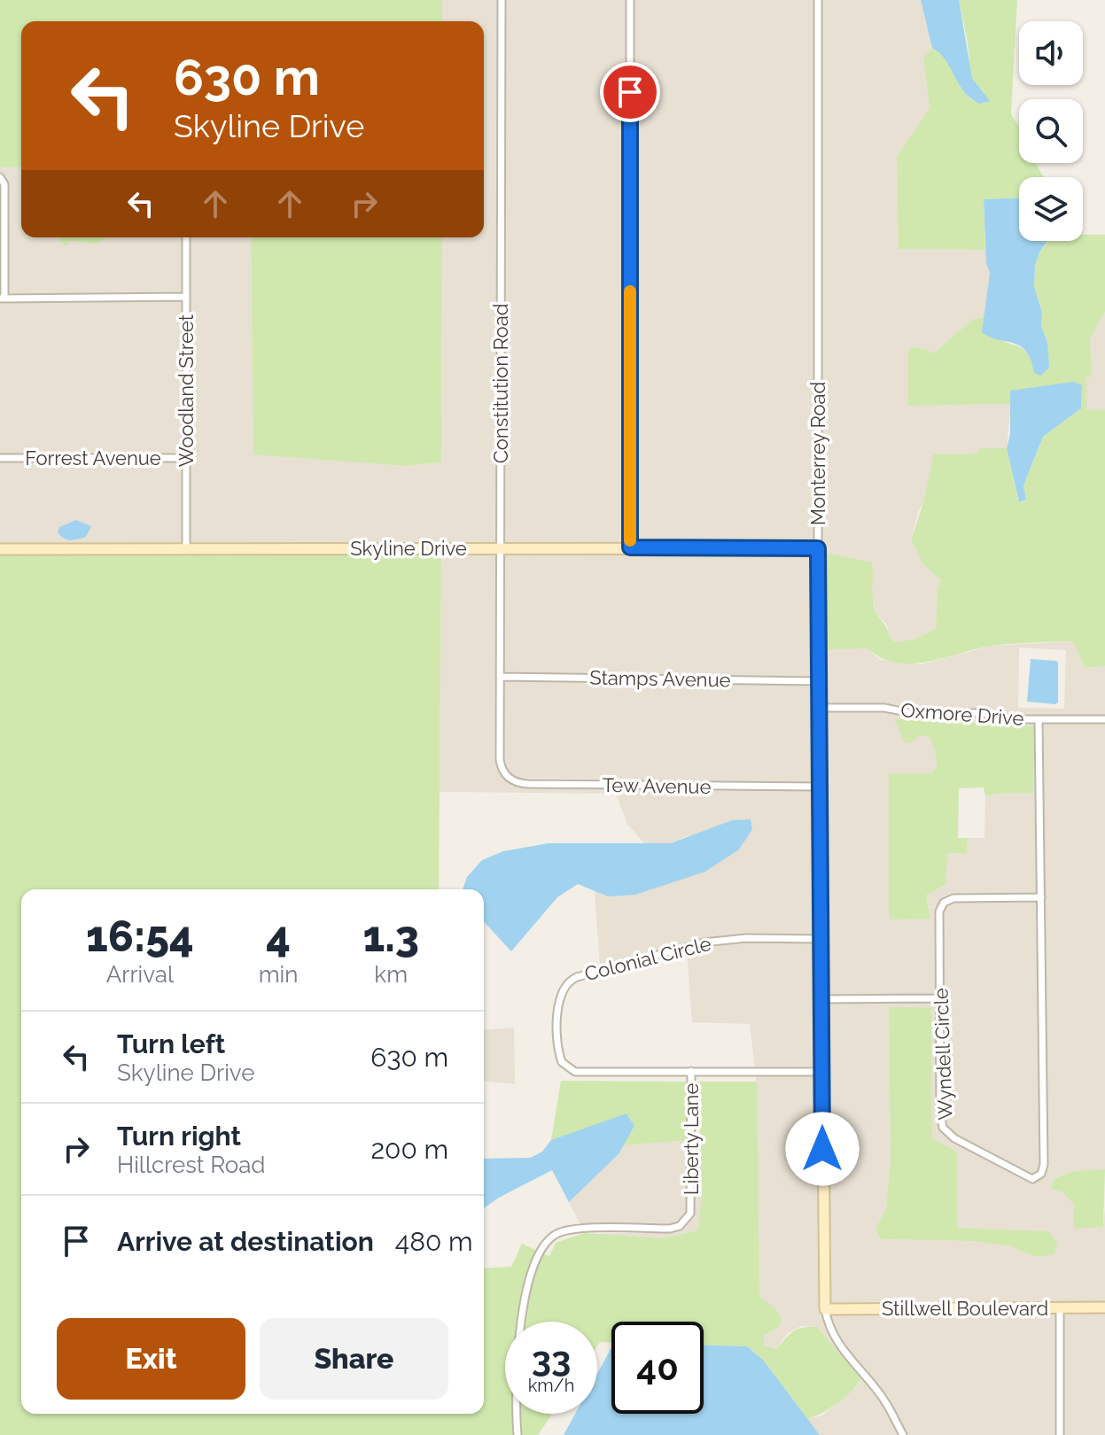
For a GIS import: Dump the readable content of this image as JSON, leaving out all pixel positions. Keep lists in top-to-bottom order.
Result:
{
  "streets": {
    "street": [
      "Constitution Road",
      "Woodland Street",
      "Monterrey Road",
      "Forrest Avenue",
      "Skyline Drive",
      "Stamps Avenue",
      "Oxmore Drive",
      "Tew Avenue",
      "Colonial Circle",
      "Wyndell Circle",
      "Liberty Lane",
      "Stillwell Boulevard"
    ]
  },
  "crossings": [
    ["Constitution Road", "Skyline Drive"],
    ["Constitution Road", "Stamps Avenue"],
    ["Constitution Road", "Tew Avenue"],
    ["Woodland Street", "Forrest Avenue"],
    ["Woodland Street", "Skyline Drive"],
    ["Monterrey Road", "Skyline Drive"],
    ["Monterrey Road", "Stamps Avenue"],
    ["Monterrey Road", "Oxmore Drive"],
    ["Monterrey Road", "Tew Avenue"],
    ["Monterrey Road", "Colonial Circle"],
    ["Monterrey Road", "Stillwell Boulevard"],
    ["Oxmore Drive", "Wyndell Circle"],
    ["Colonial Circle", "Liberty Lane"]
  ],
  "page": {
    "turn": ["630 m", "Skyline Drive"],
    "eta": [
      "16:54",
      "Arrival",
      "4",
      "min",
      "1.3",
      "km"
    ],
    "list": [
      {
        "name": "Turn left",
        "note": "Skyline Drive",
        "value": "630 m"
      },
      {
        "name": "Turn right",
        "note": "Hillcrest Road",
        "value": "200 m"
      },
      {
        "name": "Arrive at destination",
        "value": "480 m"
      }
    ],
    "buttons": ["Exit", "Share"],
    "speed": "33 km/h",
    "limit": "40"
  }
}
